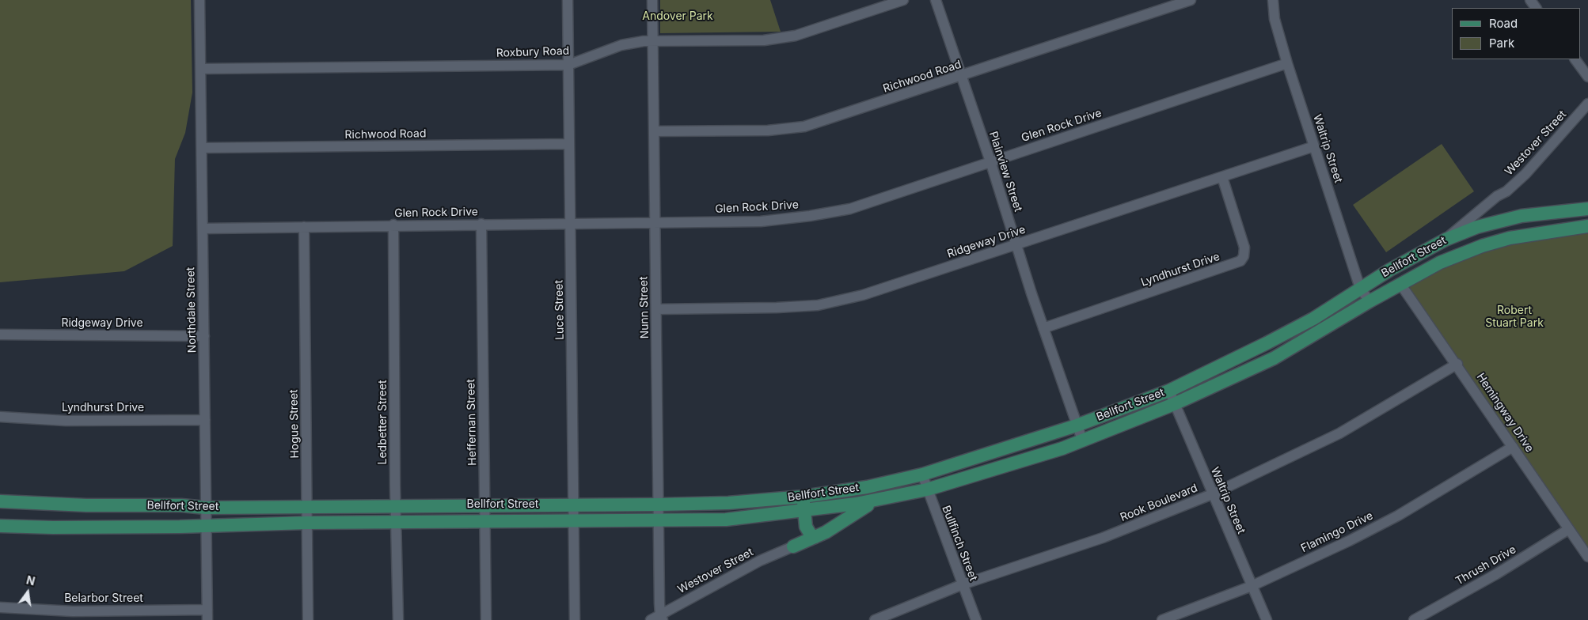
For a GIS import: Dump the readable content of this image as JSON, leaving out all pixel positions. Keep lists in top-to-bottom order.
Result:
{
  "streets": {
    "main road": ["Bellfort Street"],
    "street": [
      "Roxbury Road",
      "Richwood Road",
      "Glen Rock Drive",
      "Westover Street",
      "Waltrip Street",
      "Plainview Street",
      "Ridgeway Drive",
      "Lyndhurst Drive",
      "Nunn Street",
      "Northdale Street",
      "Luce Street",
      "Hemingway Drive",
      "Ledbetter Street",
      "Heffernan Street",
      "Hogue Street",
      "Rook Boulevard",
      "Flamingo Drive",
      "Bullfinch Street",
      "Thrush Drive",
      "Belarbor Street"
    ]
  },
  "crossings": [
    ["Roxbury Road", "Nunn Street"],
    ["Roxbury Road", "Northdale Street"],
    ["Roxbury Road", "Luce Street"],
    ["Richwood Road", "Plainview Street"],
    ["Richwood Road", "Nunn Street"],
    ["Richwood Road", "Northdale Street"],
    ["Richwood Road", "Luce Street"],
    ["Glen Rock Drive", "Waltrip Street"],
    ["Glen Rock Drive", "Plainview Street"],
    ["Glen Rock Drive", "Nunn Street"],
    ["Glen Rock Drive", "Northdale Street"],
    ["Glen Rock Drive", "Luce Street"],
    ["Glen Rock Drive", "Ledbetter Street"],
    ["Glen Rock Drive", "Heffernan Street"],
    ["Glen Rock Drive", "Hogue Street"],
    ["Westover Street", "Bellfort Street"],
    ["Westover Street", "Nunn Street"],
    ["Waltrip Street", "Ridgeway Drive"],
    ["Waltrip Street", "Bellfort Street"],
    ["Waltrip Street", "Rook Boulevard"],
    ["Waltrip Street", "Flamingo Drive"],
    ["Plainview Street", "Ridgeway Drive"],
    ["Plainview Street", "Bellfort Street"],
    ["Plainview Street", "Lyndhurst Drive"],
    ["Ridgeway Drive", "Lyndhurst Drive"],
    ["Ridgeway Drive", "Nunn Street"],
    ["Ridgeway Drive", "Northdale Street"],
    ["Bellfort Street", "Nunn Street"],
    ["Bellfort Street", "Northdale Street"],
    ["Bellfort Street", "Luce Street"],
    ["Bellfort Street", "Hemingway Drive"],
    ["Bellfort Street", "Ledbetter Street"],
    ["Bellfort Street", "Heffernan Street"],
    ["Bellfort Street", "Hogue Street"],
    ["Bellfort Street", "Bullfinch Street"],
    ["Lyndhurst Drive", "Northdale Street"],
    ["Northdale Street", "Belarbor Street"],
    ["Hemingway Drive", "Rook Boulevard"],
    ["Hemingway Drive", "Flamingo Drive"],
    ["Hemingway Drive", "Thrush Drive"],
    ["Rook Boulevard", "Bullfinch Street"]
  ],
  "parks": ["Andover Park", "Robert Stuart Park"],
  "legend": ["Road", "Park"],
  "north": "top"
}
